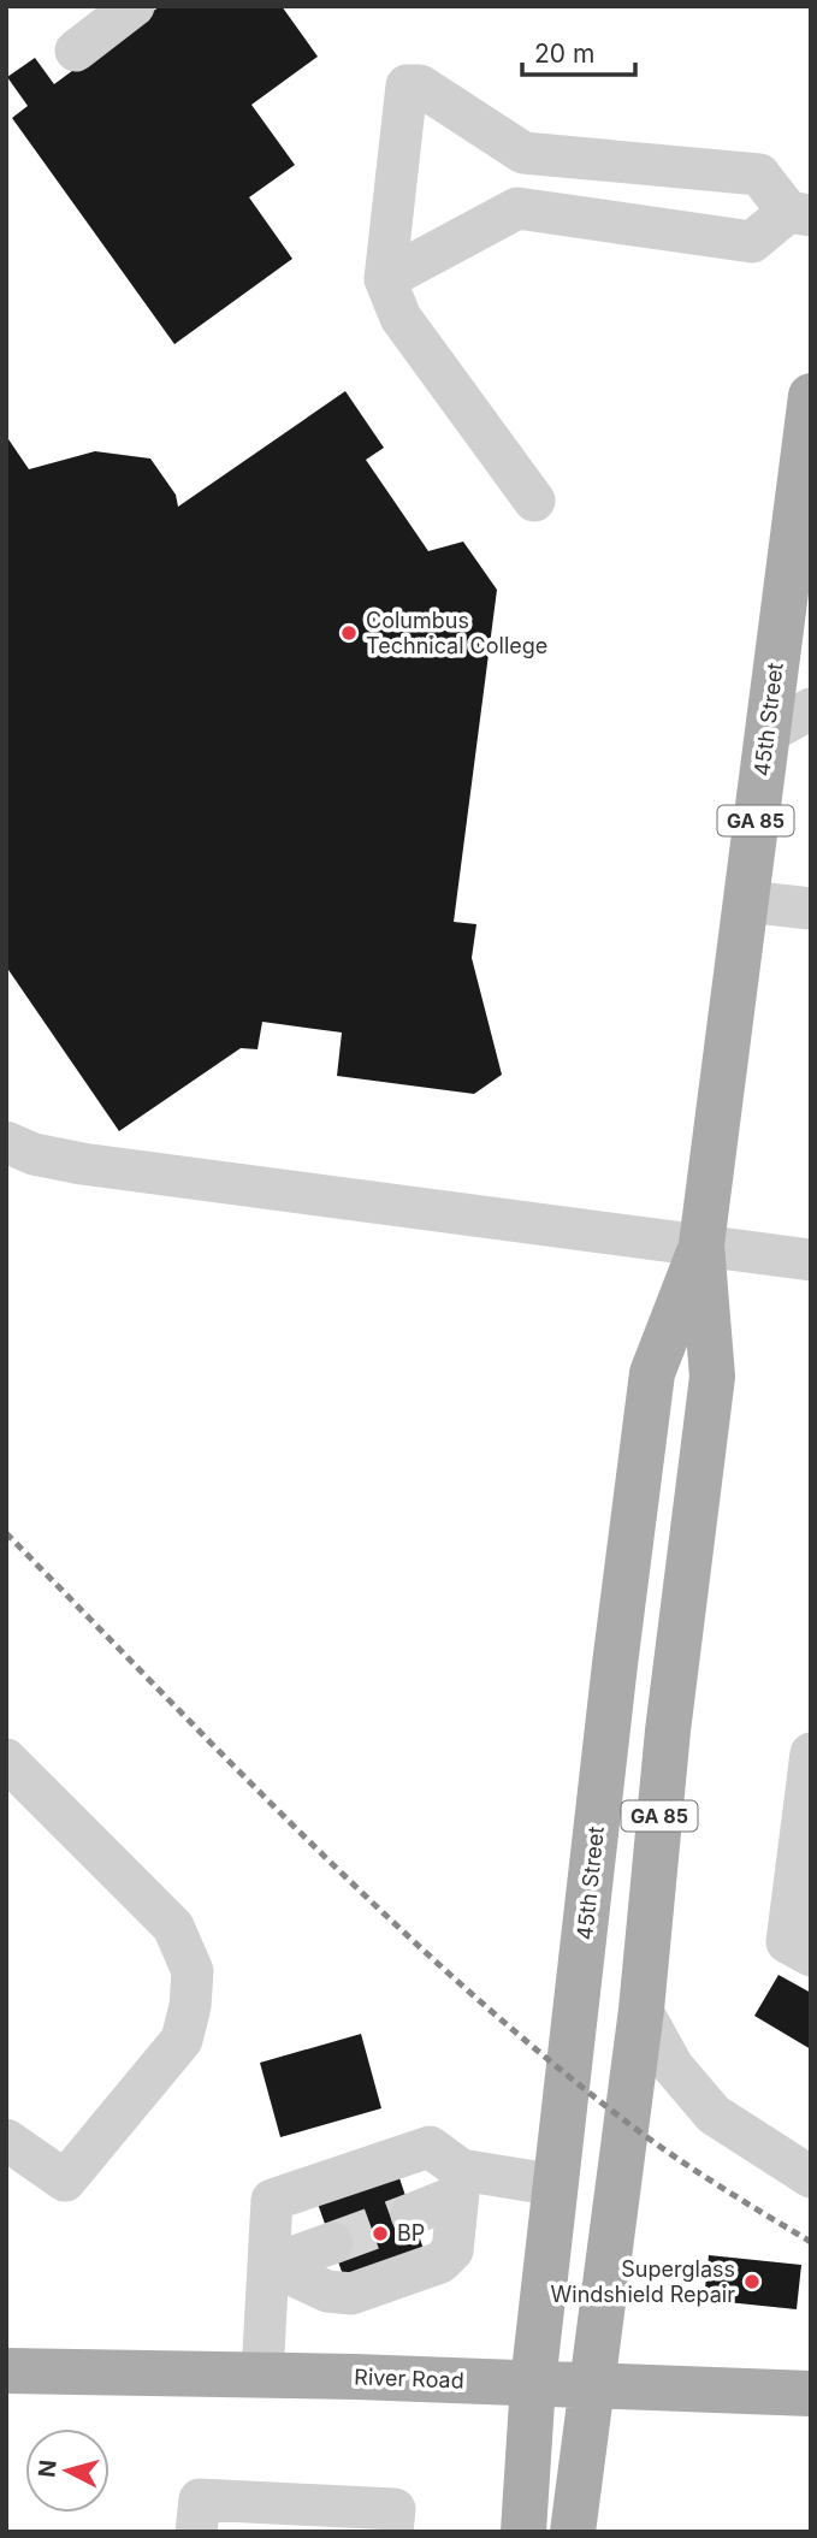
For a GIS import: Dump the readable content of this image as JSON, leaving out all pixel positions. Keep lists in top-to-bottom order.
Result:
{
  "streets": {
    "main road": ["45th Street", "GA 85", "River Road"]
  },
  "crossings": [
    ["45th Street", "River Road"]
  ],
  "places": ["Columbus Technical College", "BP", "Superglass Windshield Repair"],
  "scale_bar": "20 m",
  "north": "left"
}
